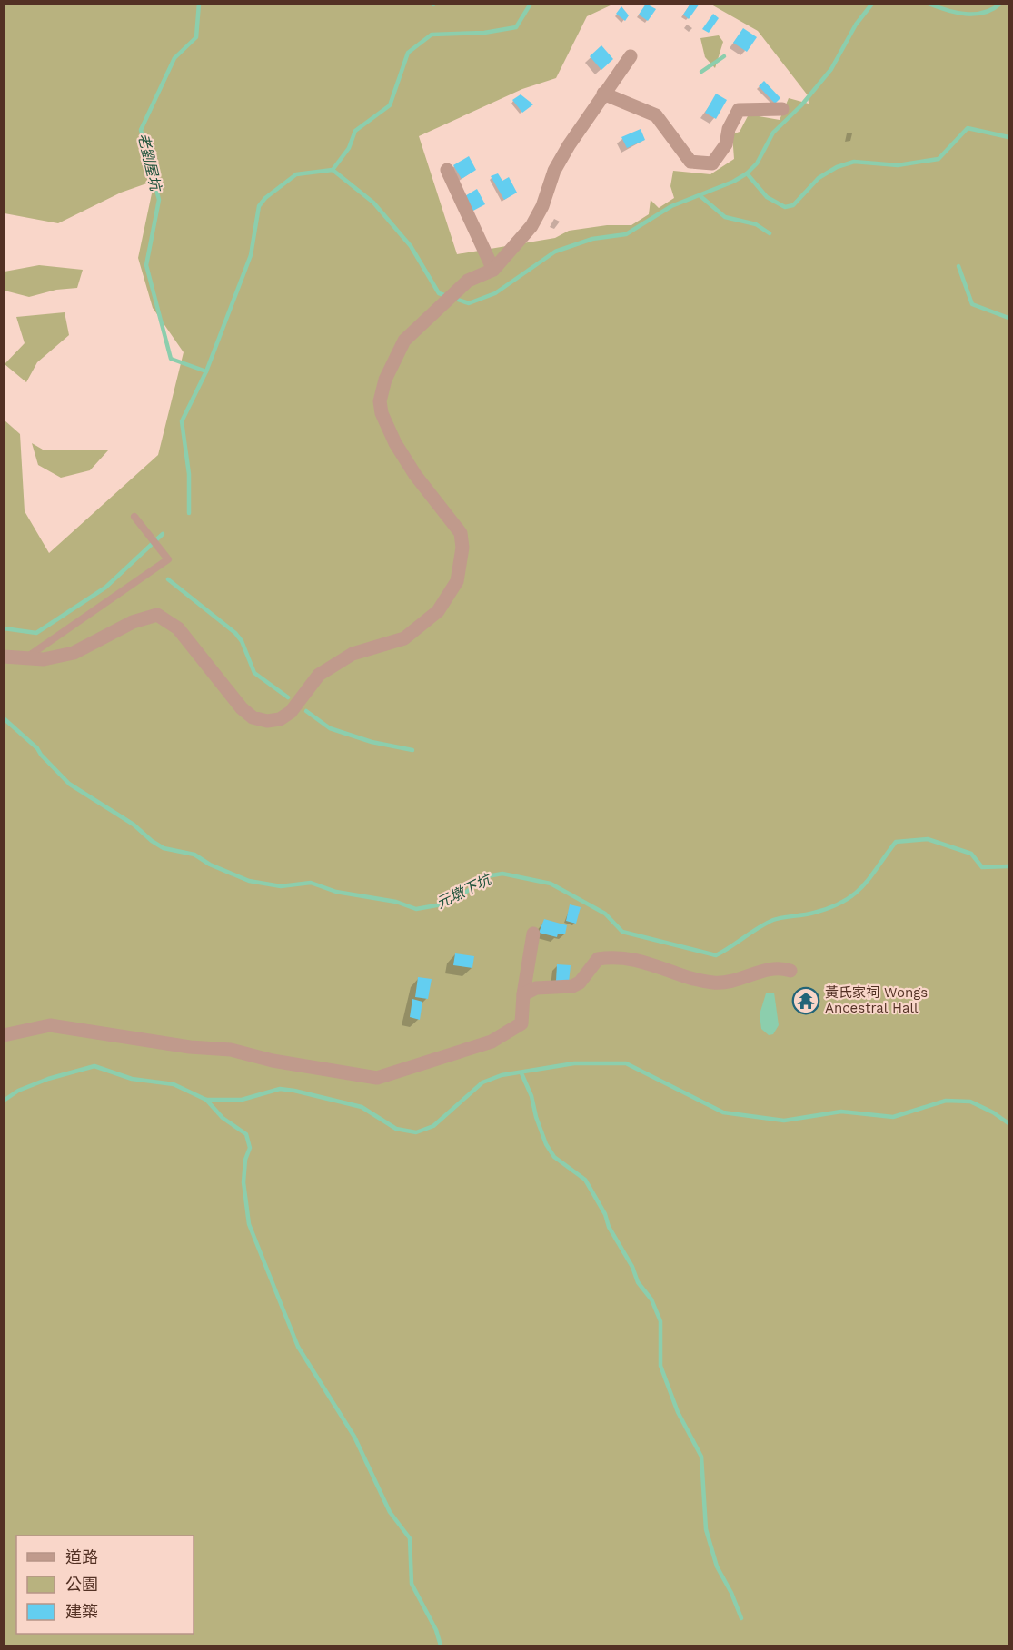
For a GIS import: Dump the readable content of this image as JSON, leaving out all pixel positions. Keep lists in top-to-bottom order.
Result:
{
  "water": ["老劉屋坑", "元墩下坑"],
  "places": {
    "temple": ["黃氏家祠 Wongs Ancestral Hall"]
  },
  "legend": ["道路", "公園", "建築"]
}
